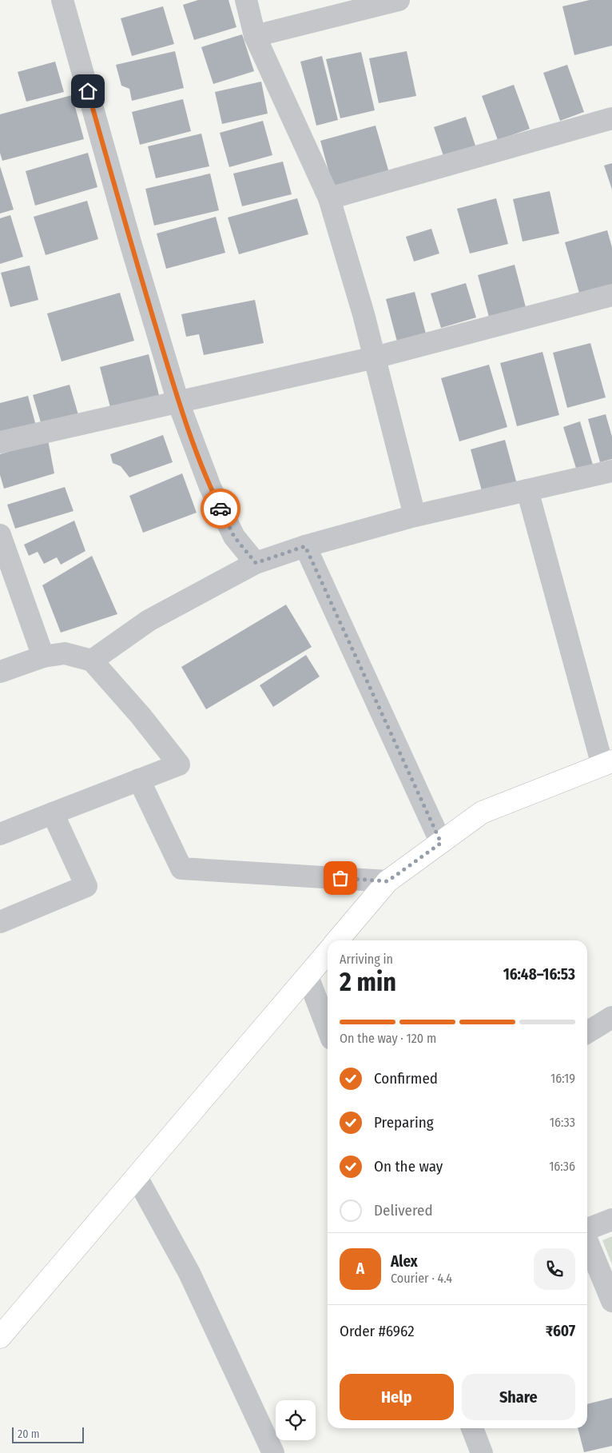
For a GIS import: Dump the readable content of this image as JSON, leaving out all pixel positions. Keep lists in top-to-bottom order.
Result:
{
  "scale_bar": "20 m",
  "page": {
    "heading": ["2 min", "Arriving in", "16:48–16:53"],
    "panel": [
      "Alex",
      "Courier · 4.4",
      "Order #6962",
      "₹607"
    ],
    "bar": "On the way · 120 m",
    "list": [
      ["Confirmed", "16:19"],
      ["Preparing", "16:33"],
      ["On the way", "16:36"],
      "Delivered"
    ],
    "round": "A",
    "buttons": ["Help", "Share"],
    "scale": "20 m"
  }
}
